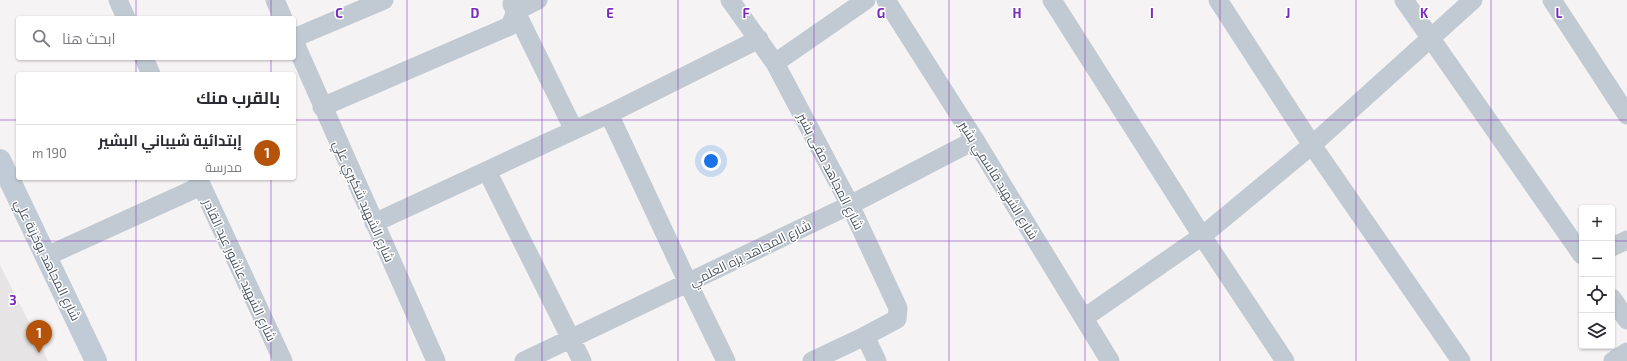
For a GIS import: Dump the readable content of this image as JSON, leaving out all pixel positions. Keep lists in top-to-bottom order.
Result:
{
  "streets": {
    "street": [
      "شارع المجاهد مقى بشير",
      "شارع الشهيد قاسمي بشير",
      "شارع الشهيد شكيري علي",
      "شارع المجاهد يزه العلمي",
      "شارع المجاهد بوخزنة علي",
      "شارع الشهيد عاشور عبد القادر"
    ]
  },
  "crossings": [
    ["شارع المجاهد مقى بشير", "شارع المجاهد يزه العلمي"],
    ["شارع الشهيد قاسمي بشير", "شارع المجاهد يزه العلمي"]
  ],
  "page": {
    "search": "ابحث هنا",
    "heading": "بالقرب منك",
    "list": [
      {
        "mark": "1",
        "name": "إبتدائية شيباني البشير",
        "note": "مدرسة",
        "value": "190 m"
      }
    ],
    "map_buttons": ["+", "−"],
    "pins": "1"
  },
  "grid": {
    "columns": [
      "C",
      "D",
      "E",
      "F",
      "G",
      "H",
      "I",
      "J",
      "K",
      "L"
    ],
    "rows": ["3"]
  }
}
